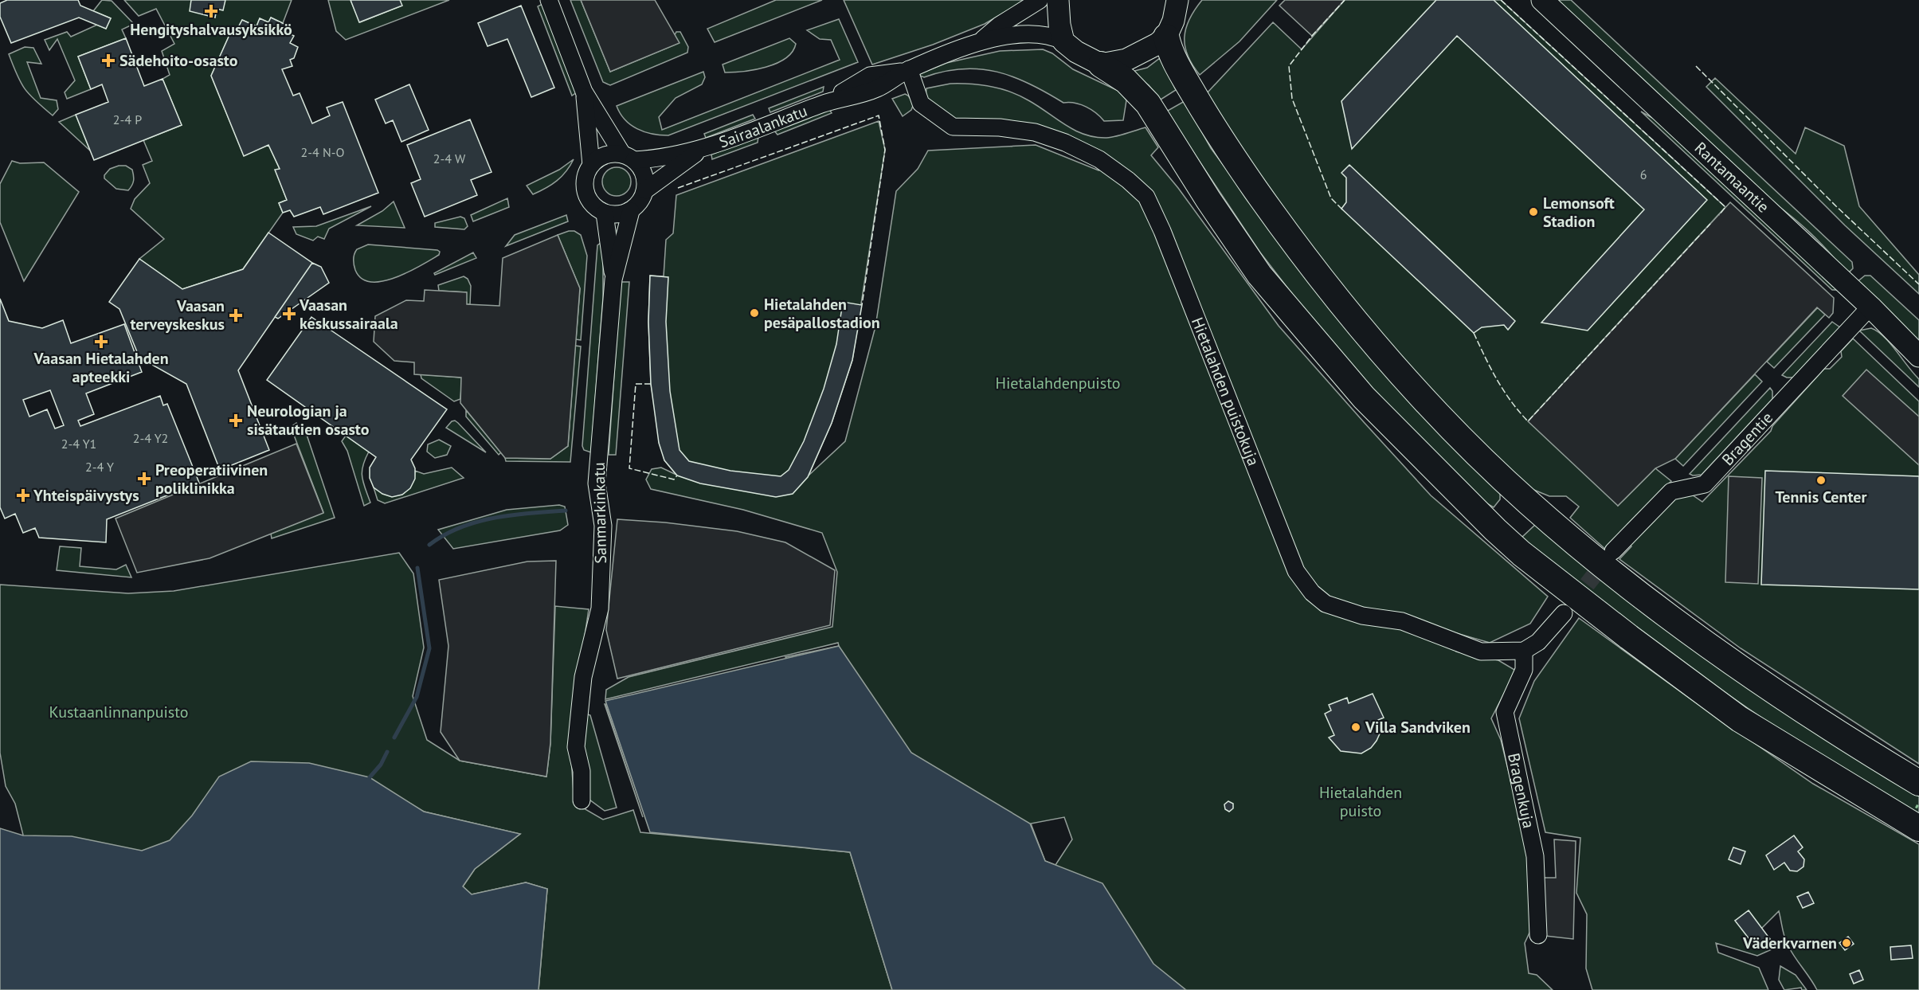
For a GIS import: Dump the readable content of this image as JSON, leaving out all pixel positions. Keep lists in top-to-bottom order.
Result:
{
  "streets": {
    "main road": ["Rantamaantie"],
    "street": [
      "Sairaalankatu",
      "Hietalahden puistokuja",
      "Bragentie",
      "Sanmarkinkatu",
      "Bragenkuja"
    ]
  },
  "crossings": [
    ["Sairaalankatu", "Hietalahden puistokuja"],
    ["Sairaalankatu", "Sanmarkinkatu"],
    ["Rantamaantie", "Bragentie"],
    ["Hietalahden puistokuja", "Bragenkuja"]
  ],
  "parks": ["Hietalahdenpuisto", "Kustaanlinnanpuisto", "Hietalahden puisto"],
  "places": {
    "health": [
      "Hengityshalvausyksikkö",
      "Sädehoito-osasto",
      "Vaasan keskussairaala",
      "Vaasan terveyskeskus",
      "Vaasan Hietalahden apteekki",
      "Neurologian ja sisätautien osasto",
      "Preoperatiivinen poliklinikka",
      "Yhteispäivystys"
    ],
    "other": [
      "Lemonsoft Stadion",
      "Hietalahden pesäpallostadion",
      "Tennis Center",
      "Villa Sandviken",
      "Väderkvarnen"
    ]
  },
  "house_numbers": [
    "2-4 P",
    "2-4 N-O",
    "2-4 W",
    "6",
    "2-4 Y2",
    "2-4 Y1",
    "2-4 Y"
  ]
}
